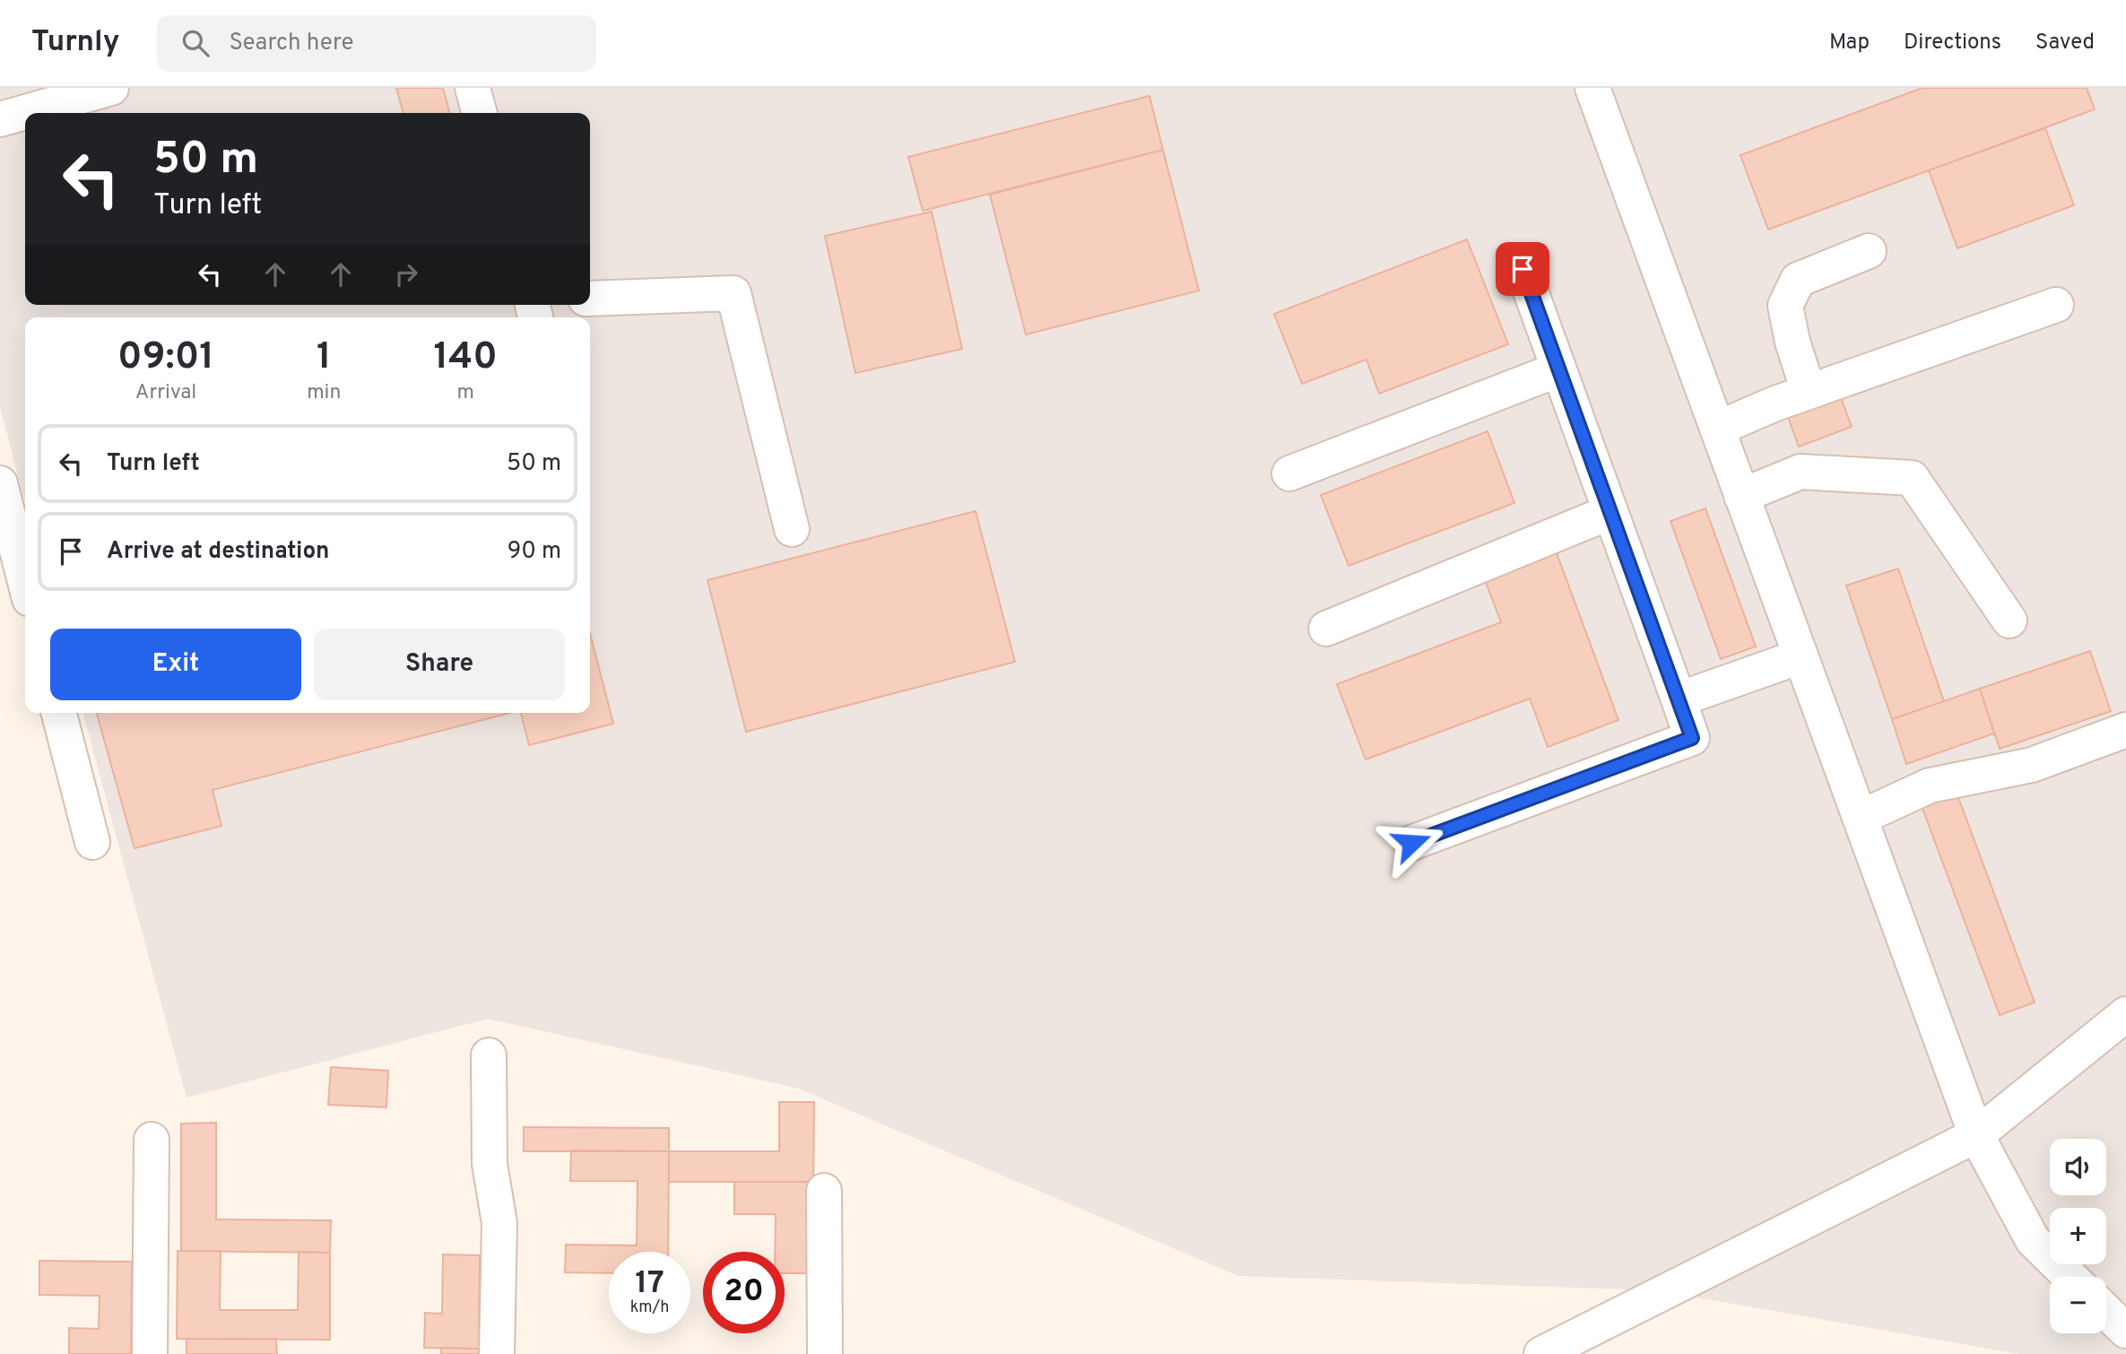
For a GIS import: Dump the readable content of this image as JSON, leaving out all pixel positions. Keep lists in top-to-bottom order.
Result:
{
  "page": {
    "header": "Turnly",
    "search": "Search here",
    "nav": ["Map", "Directions", "Saved"],
    "turn": ["50 m", "Turn left"],
    "eta": [
      "09:01",
      "Arrival",
      "1",
      "min",
      "140",
      "m"
    ],
    "list": [
      {
        "name": "Turn left",
        "value": "50 m"
      },
      {
        "name": "Arrive at destination",
        "value": "90 m"
      }
    ],
    "buttons": ["Exit", "Share"],
    "map_buttons": ["+", "−"],
    "speed": "17 km/h",
    "limit": "20"
  }
}
